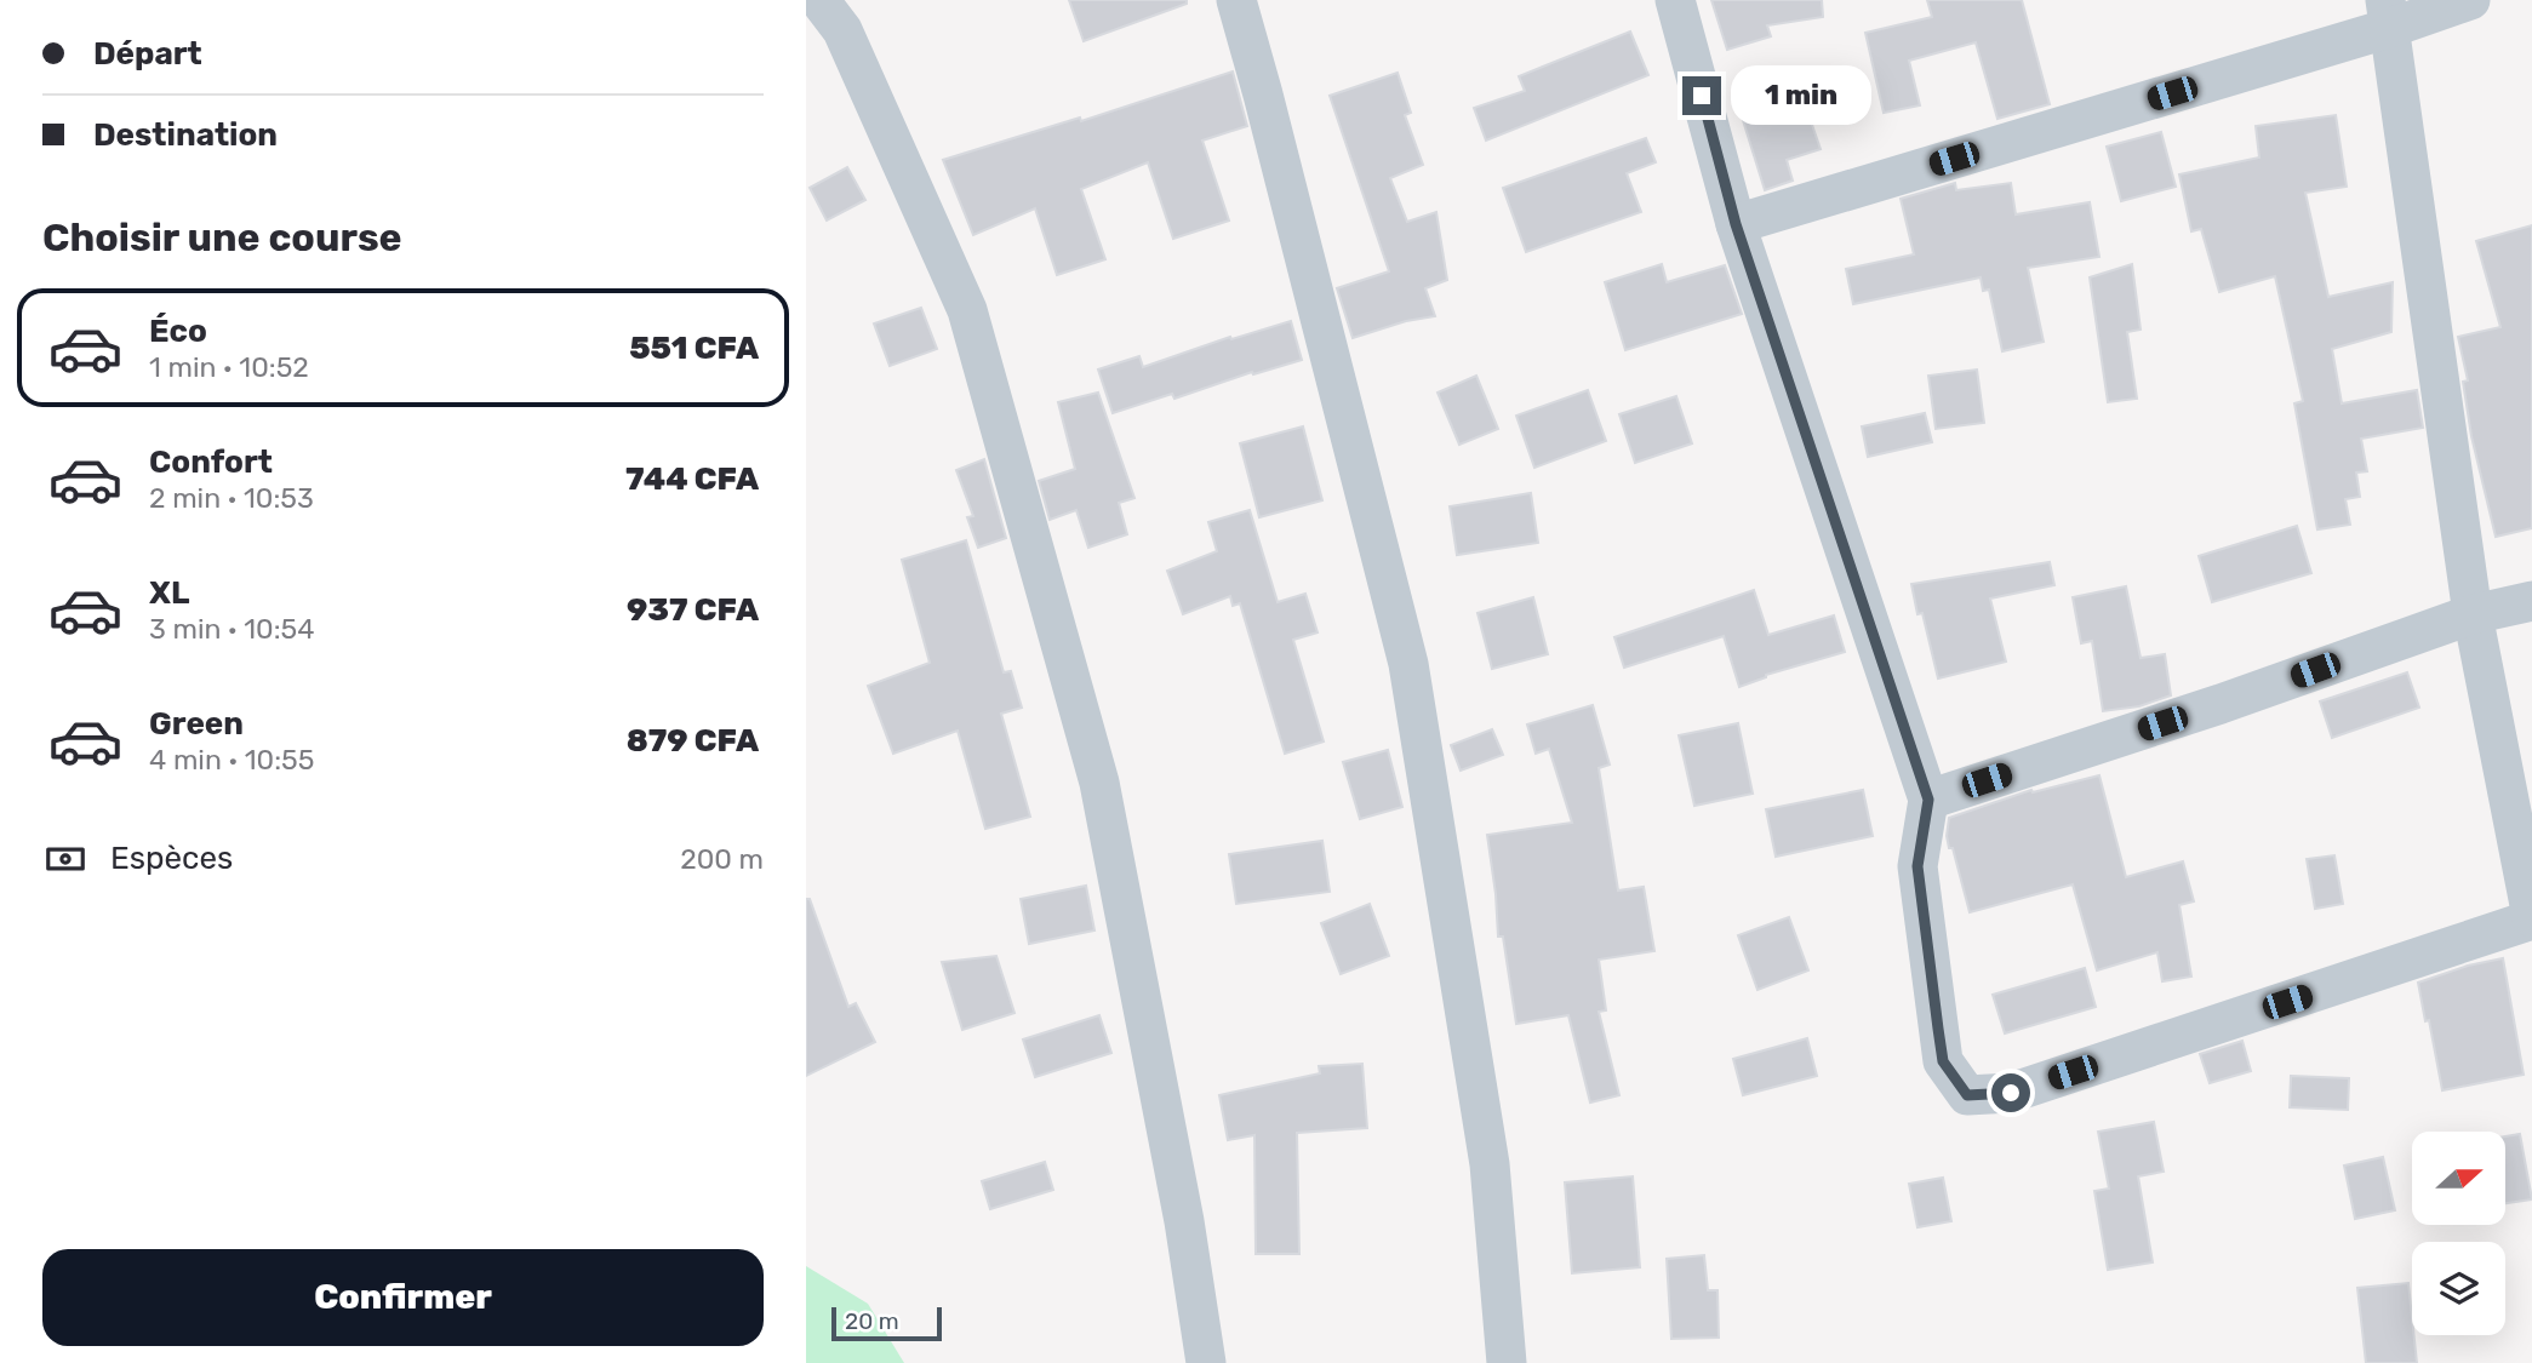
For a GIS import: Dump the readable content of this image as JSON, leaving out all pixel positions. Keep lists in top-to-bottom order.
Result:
{
  "scale_bar": "20 m",
  "north": "right",
  "page": {
    "banner": ["Départ", "Destination"],
    "bubble": "1 min",
    "heading": "Choisir une course",
    "list": [
      {
        "name": "Éco",
        "note": "1 min · 10:52",
        "value": "551 CFA"
      },
      {
        "name": "Confort",
        "note": "2 min · 10:53",
        "value": "744 CFA"
      },
      {
        "name": "XL",
        "note": "3 min · 10:54",
        "value": "937 CFA"
      },
      {
        "name": "Green",
        "note": "4 min · 10:55",
        "value": "879 CFA"
      }
    ],
    "pay": ["Espèces", "200 m"],
    "buttons": "Confirmer",
    "scale": "20 m"
  }
}
